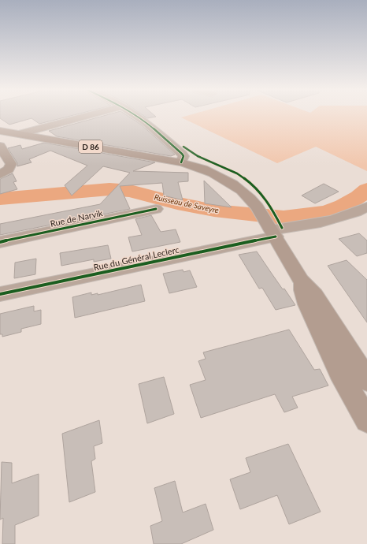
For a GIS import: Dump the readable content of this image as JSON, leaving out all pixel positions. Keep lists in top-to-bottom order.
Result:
{
  "streets": {
    "main road": ["D 86"],
    "street": ["Rue de Narvik", "Rue du Général Leclerc"]
  },
  "crossings": [
    ["D 86", "Rue du Général Leclerc"]
  ],
  "water": ["Ruisseau de Saveyre"]
}
